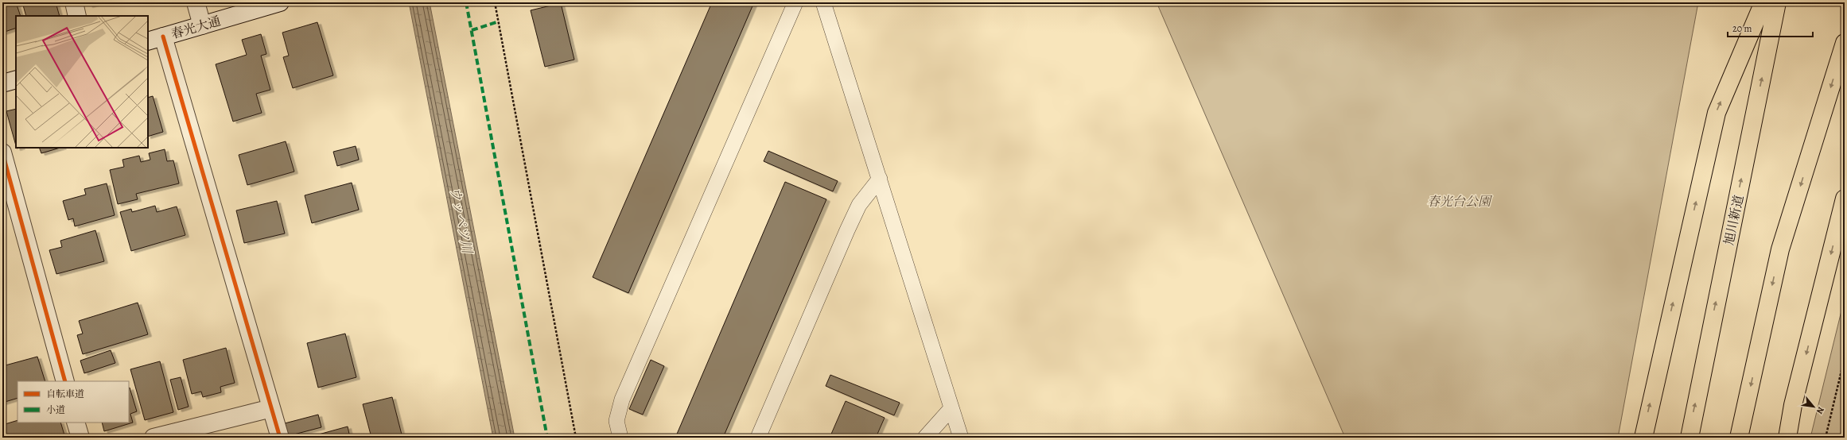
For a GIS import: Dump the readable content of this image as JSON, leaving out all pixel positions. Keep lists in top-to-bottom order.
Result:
{
  "streets": {
    "highway": ["旭川新道"],
    "street": ["春光大通"]
  },
  "water": ["ウッペツ川"],
  "parks": ["春光台公園"],
  "legend": ["自転車道", "小道"],
  "scale_bar": "20 m",
  "north": "bottom right"
}
